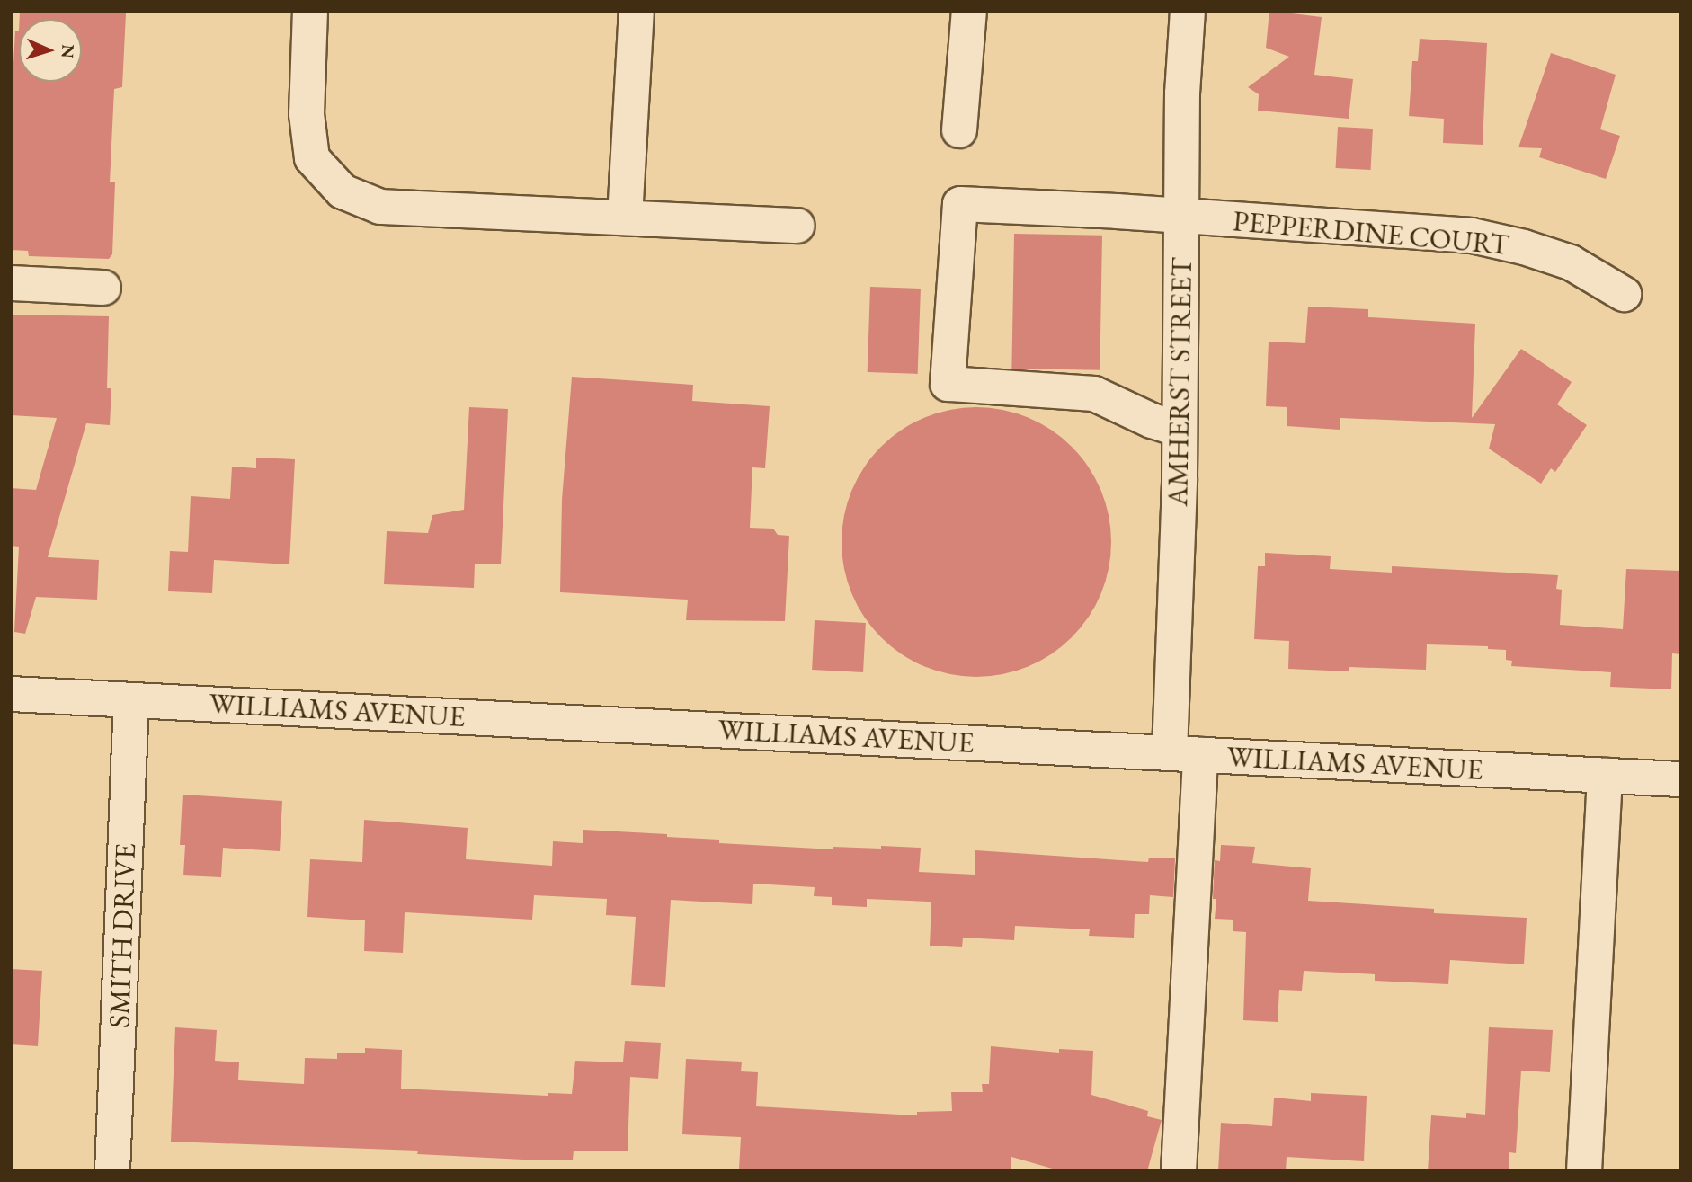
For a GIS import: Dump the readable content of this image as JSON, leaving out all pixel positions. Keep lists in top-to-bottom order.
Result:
{
  "streets": {
    "street": [
      "PEPPERDINE COURT",
      "AMHERST STREET",
      "WILLIAMS AVENUE",
      "SMITH DRIVE"
    ]
  },
  "crossings": [
    ["PEPPERDINE COURT", "AMHERST STREET"],
    ["AMHERST STREET", "WILLIAMS AVENUE"],
    ["WILLIAMS AVENUE", "SMITH DRIVE"]
  ],
  "north": "right"
}
